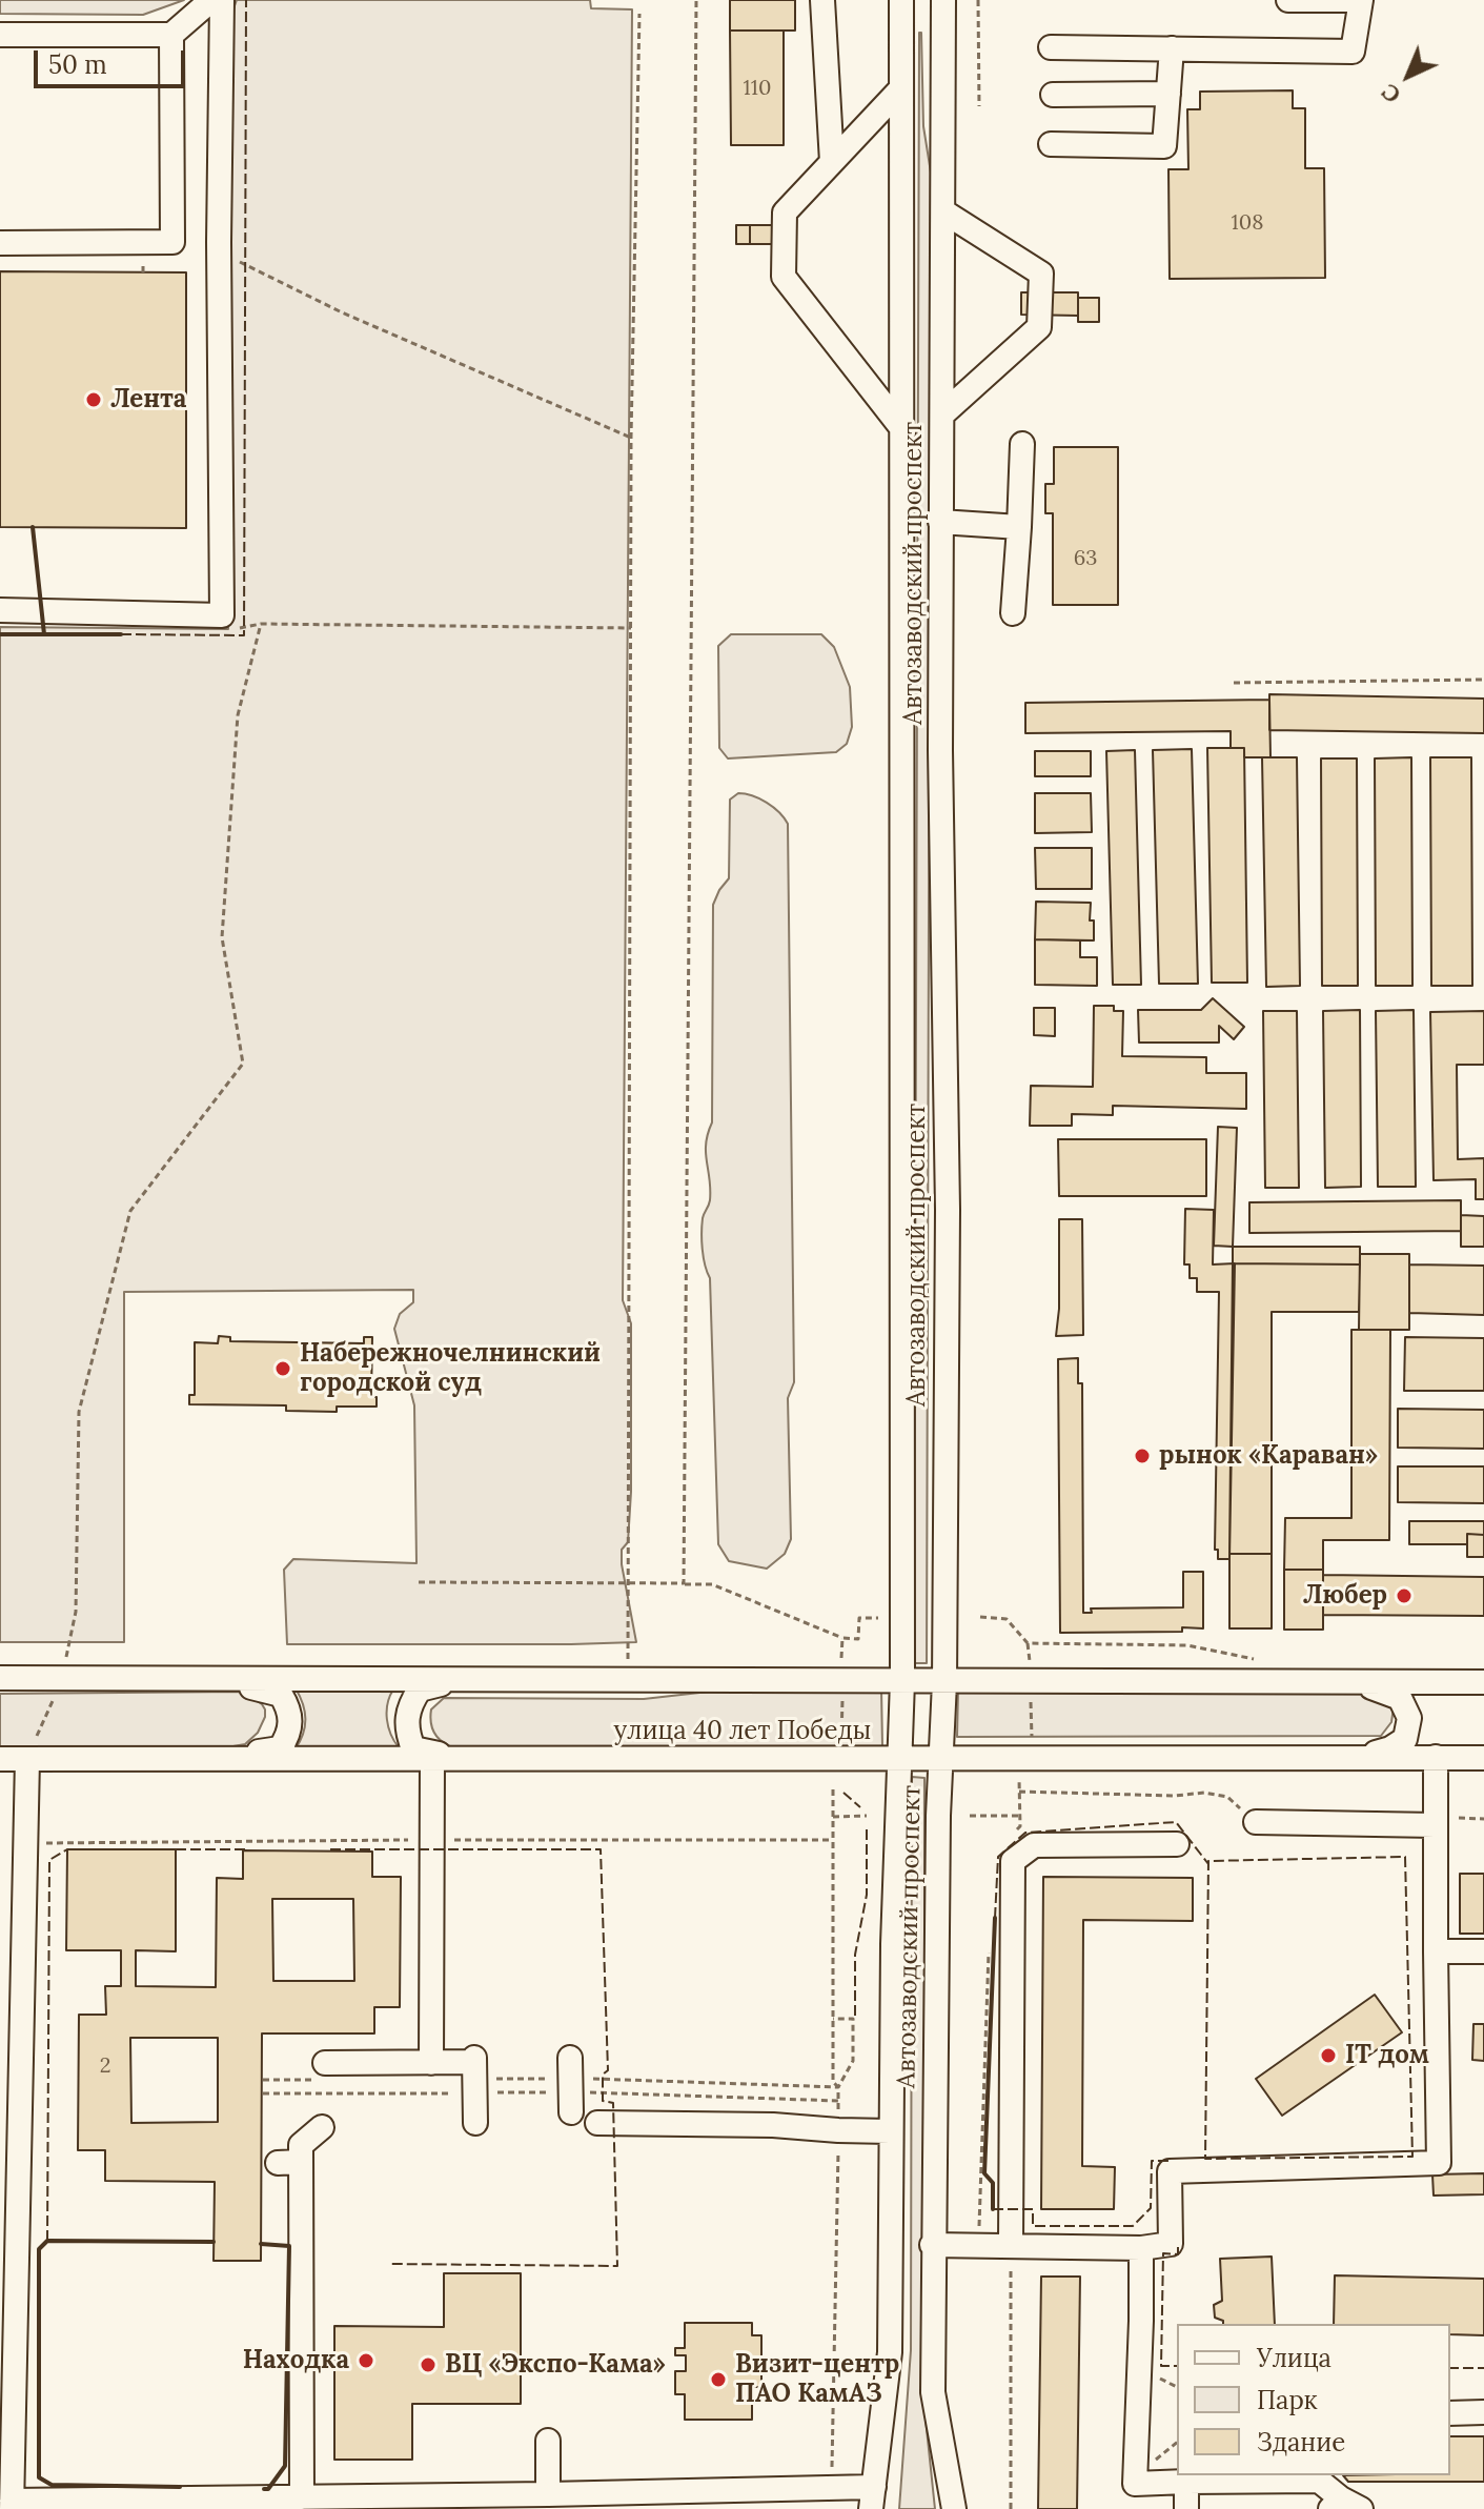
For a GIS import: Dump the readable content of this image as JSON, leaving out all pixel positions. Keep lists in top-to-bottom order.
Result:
{
  "streets": {
    "street": ["Автозаводский проспект", "улица 40 лет Победы"]
  },
  "crossings": [
    ["Автозаводский проспект", "улица 40 лет Победы"]
  ],
  "places": [
    "Лента",
    "Набережночелнинский городской суд",
    "рынок «Караван»",
    "Любер",
    "IT дом",
    "Находка",
    "ВЦ «Экспо-Кама»",
    "Визит-центр ПАО КамАЗ"
  ],
  "house_numbers": [
    "110",
    "108",
    "63",
    "2"
  ],
  "legend": ["Улица", "Парк", "Здание"],
  "scale_bar": "50 m",
  "north": "bottom left"
}
